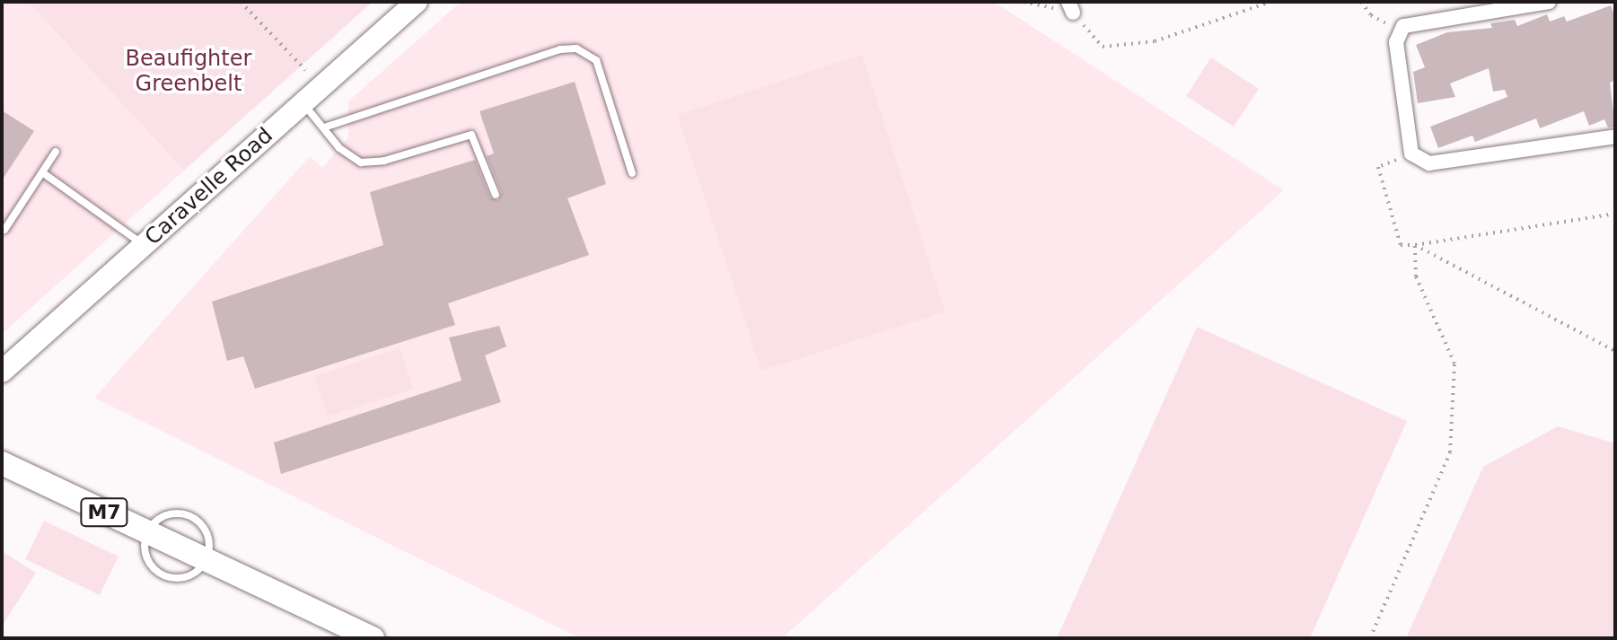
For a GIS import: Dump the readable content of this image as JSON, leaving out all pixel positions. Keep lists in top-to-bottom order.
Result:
{
  "streets": {
    "main road": ["M7"],
    "street": ["Caravelle Road"]
  },
  "parks": ["Beaufighter Greenbelt"]
}
